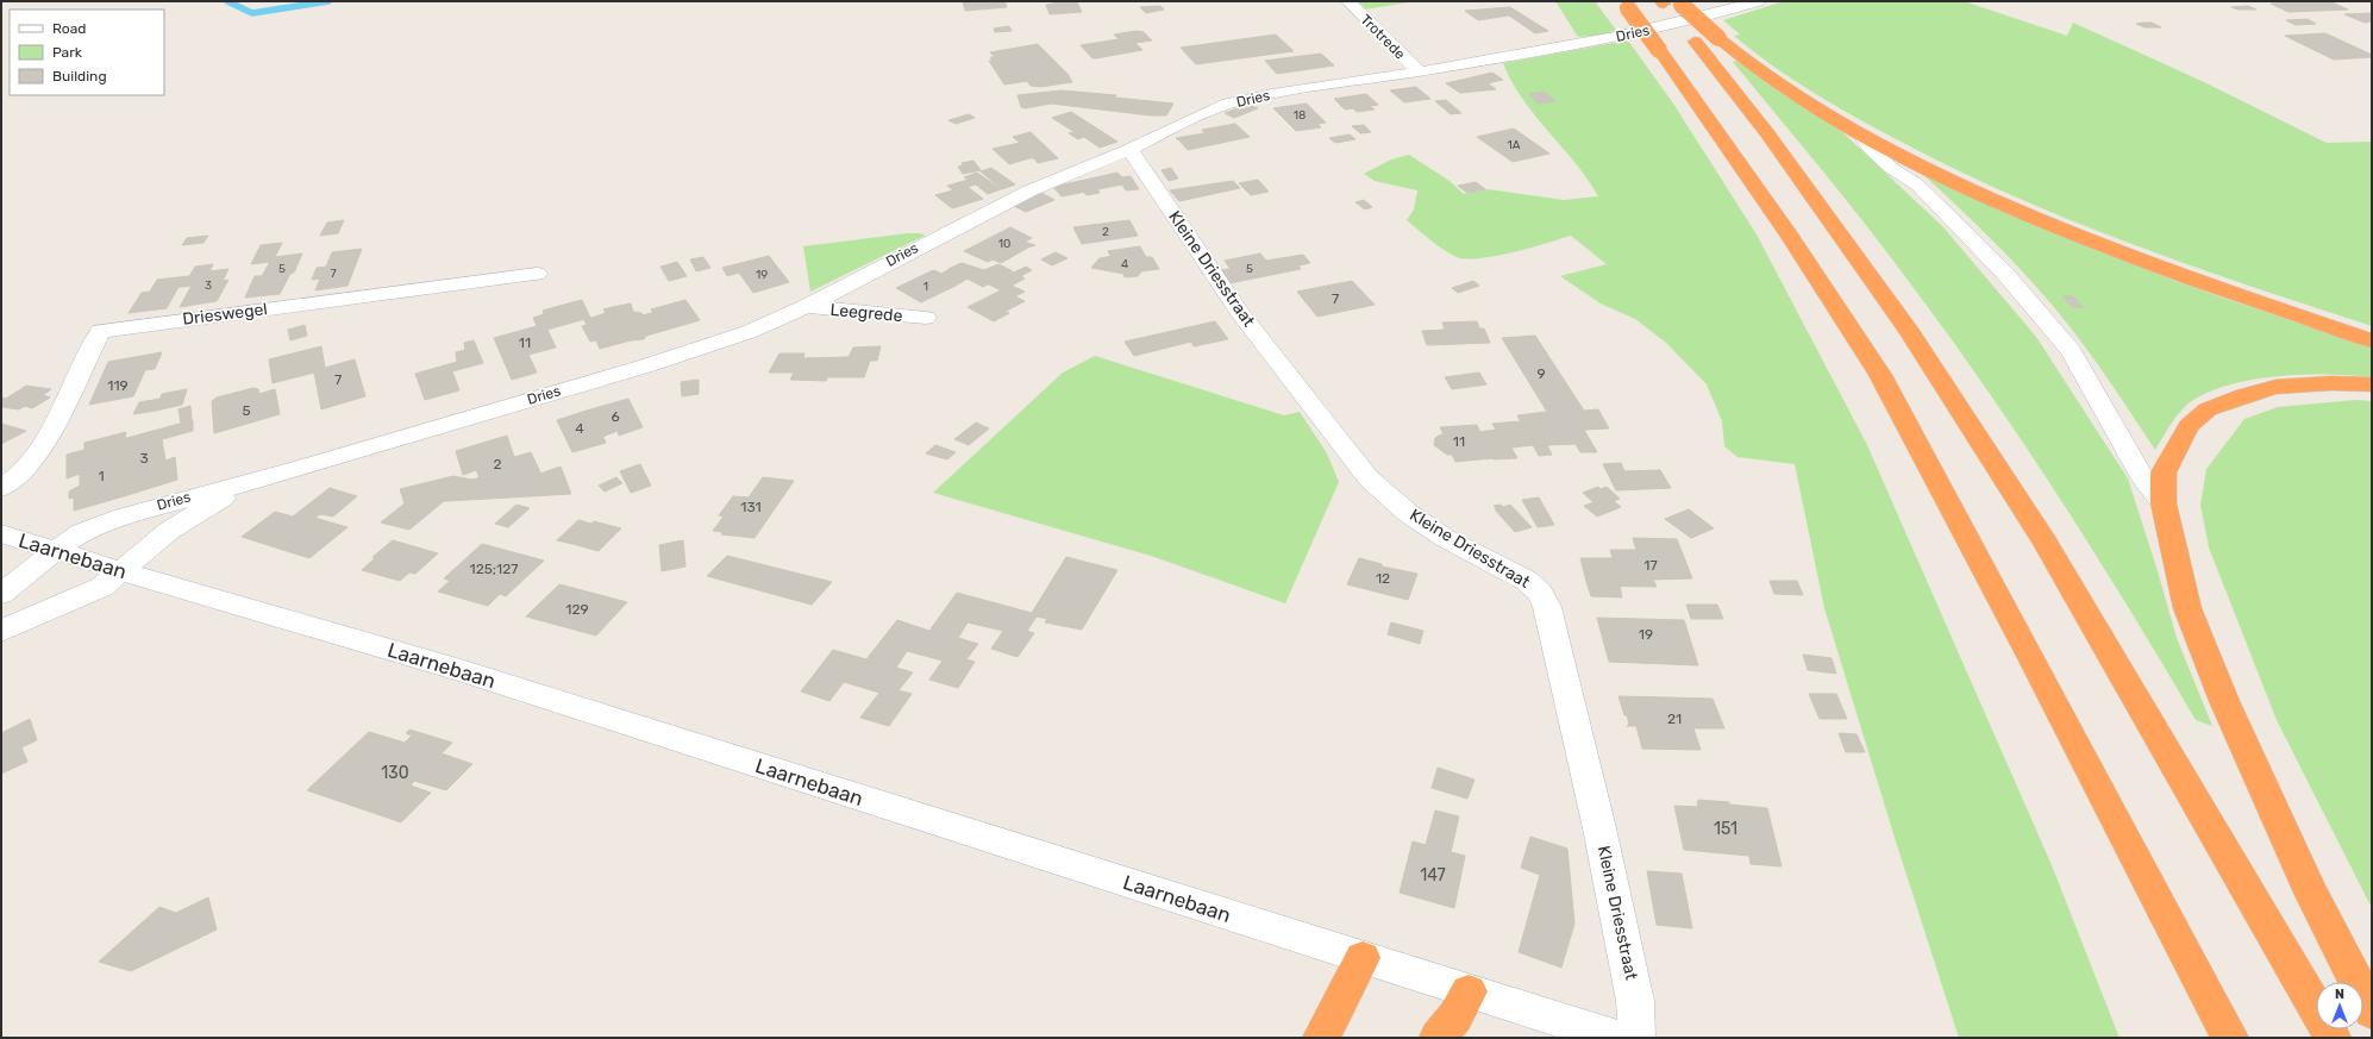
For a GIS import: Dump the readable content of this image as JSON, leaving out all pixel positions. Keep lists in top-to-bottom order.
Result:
{
  "streets": {
    "street": [
      "Dries",
      "Trotrede",
      "Kleine Driesstraat",
      "Leegrede",
      "Drieswegel",
      "Laarnebaan"
    ]
  },
  "crossings": [
    ["Dries", "Trotrede"],
    ["Dries", "Kleine Driesstraat"],
    ["Dries", "Leegrede"],
    ["Dries", "Laarnebaan"]
  ],
  "house_numbers": [
    "18",
    "1A",
    "2",
    "10",
    "4",
    "5",
    "5",
    "7",
    "19",
    "3",
    "1",
    "7",
    "11",
    "9",
    "7",
    "119",
    "5",
    "6",
    "4",
    "11",
    "3",
    "2",
    "1",
    "131",
    "17",
    "125;127",
    "12",
    "129",
    "19",
    "21",
    "130",
    "151",
    "147"
  ],
  "legend": ["Road", "Park", "Building"],
  "north": "top"
}
